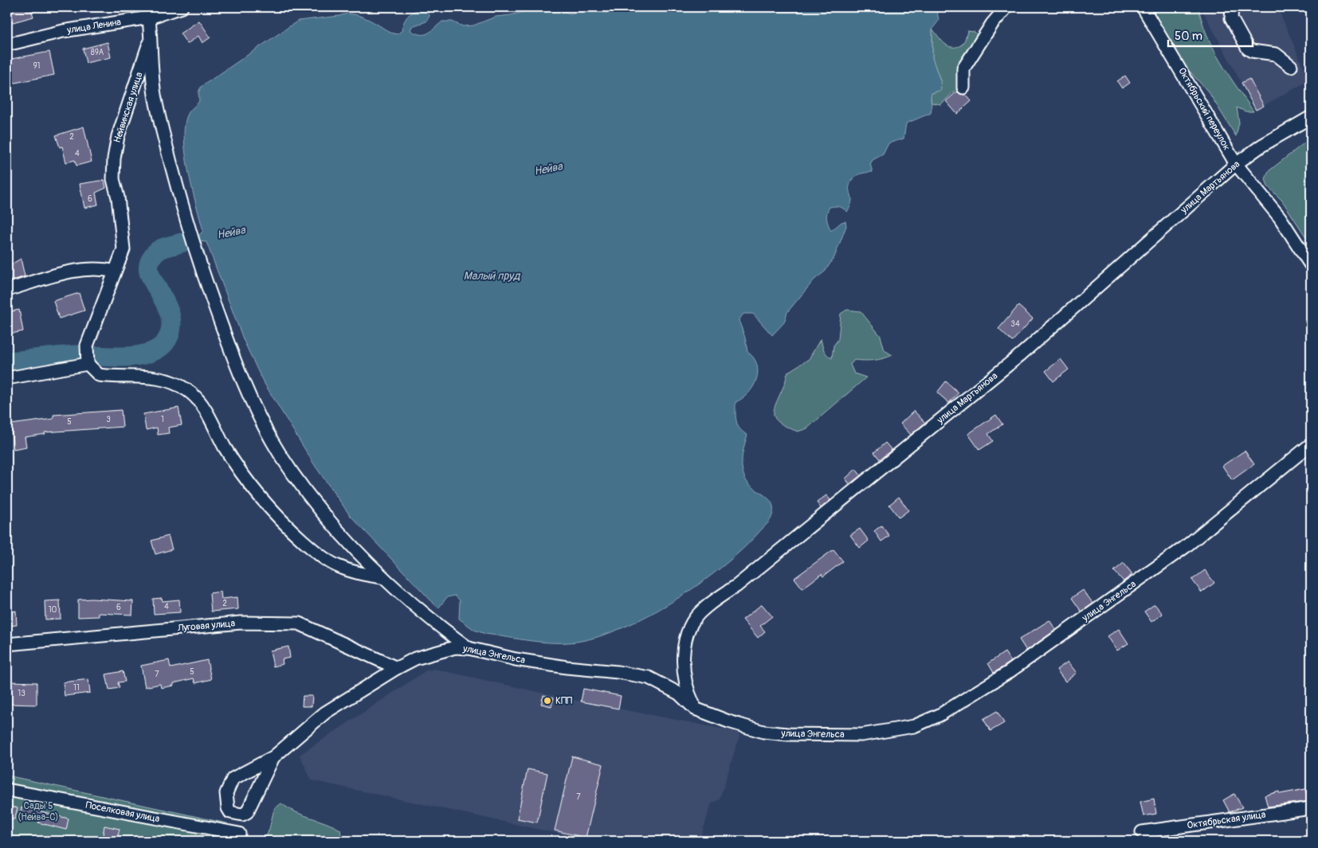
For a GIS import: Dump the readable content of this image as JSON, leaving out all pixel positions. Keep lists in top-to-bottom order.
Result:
{
  "streets": {
    "street": [
      "улица Ленина",
      "Нейвинская улица",
      "Октябрьский переулок",
      "улица Мартьянова",
      "улица Энгельса",
      "Луговая улица",
      "Поселковая улица",
      "Октябрьская улица"
    ]
  },
  "crossings": [
    ["Октябрьский переулок", "улица Мартьянова"],
    ["улица Мартьянова", "улица Энгельса"],
    ["улица Энгельса", "Луговая улица"]
  ],
  "water": ["Нейва", "Малый пруд"],
  "parks": ["Сады 5 (Нейва-С)"],
  "places": ["КПП"],
  "house_numbers": [
    "89А",
    "91",
    "2",
    "4",
    "6",
    "34",
    "3",
    "1",
    "5",
    "2",
    "4",
    "6",
    "10",
    "5",
    "7",
    "11",
    "13",
    "7"
  ],
  "scale_bar": "50 m"
}
